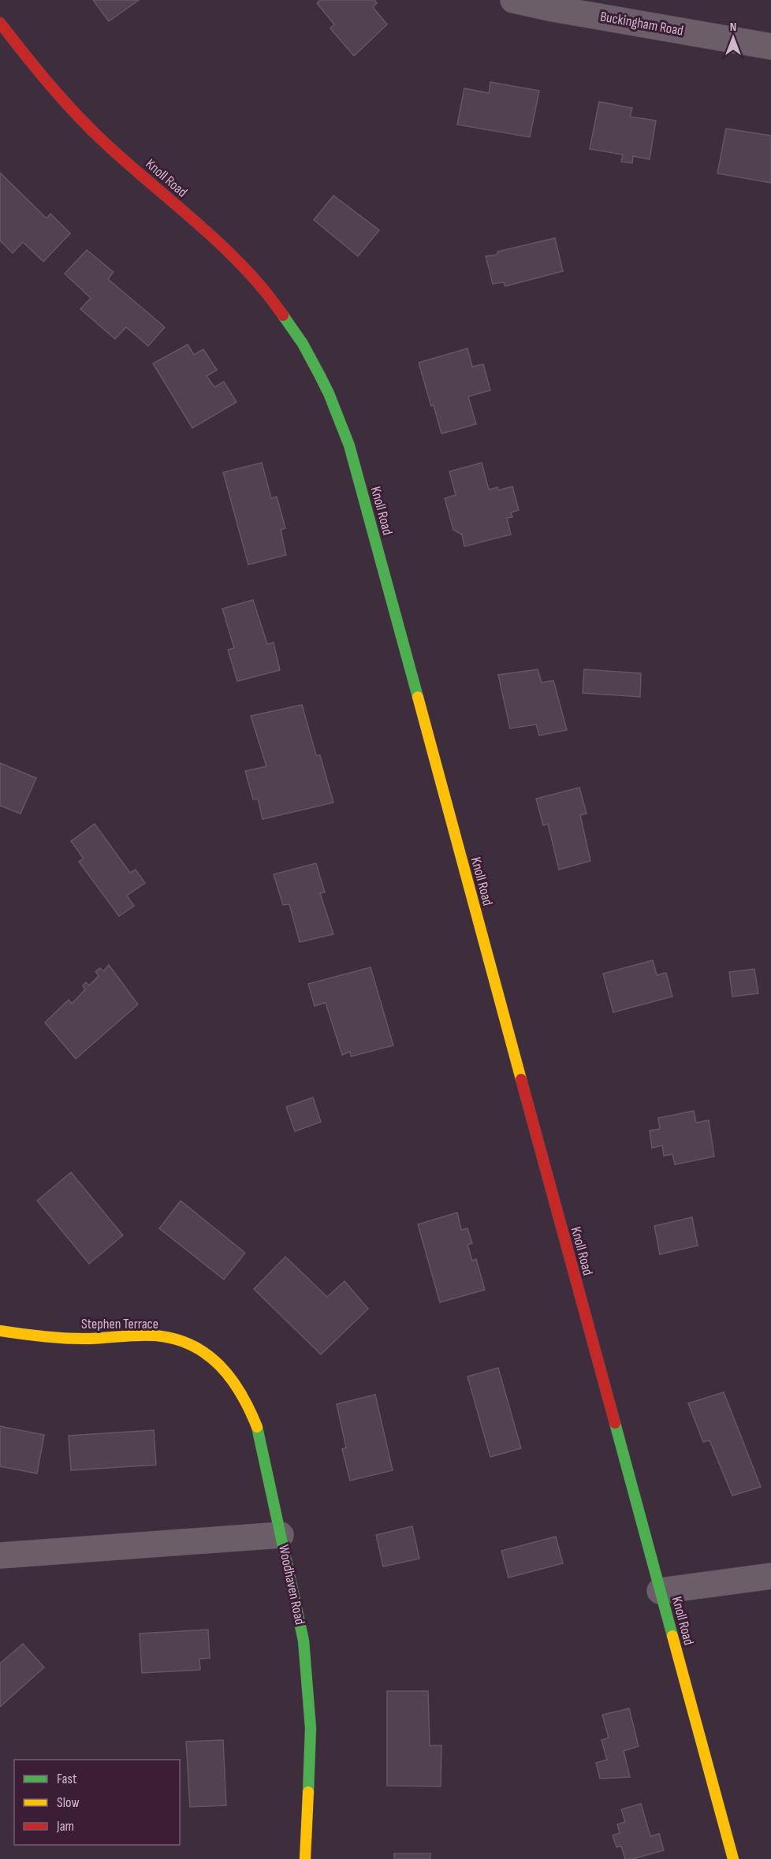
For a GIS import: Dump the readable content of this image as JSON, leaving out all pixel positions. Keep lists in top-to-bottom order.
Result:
{
  "streets": {
    "street": [
      "Buckingham Road",
      "Knoll Road",
      "Stephen Terrace",
      "Woodhaven Road"
    ]
  },
  "crossings": [
    ["Stephen Terrace", "Woodhaven Road"]
  ],
  "legend": ["Fast", "Slow", "Jam"],
  "north": "top"
}
